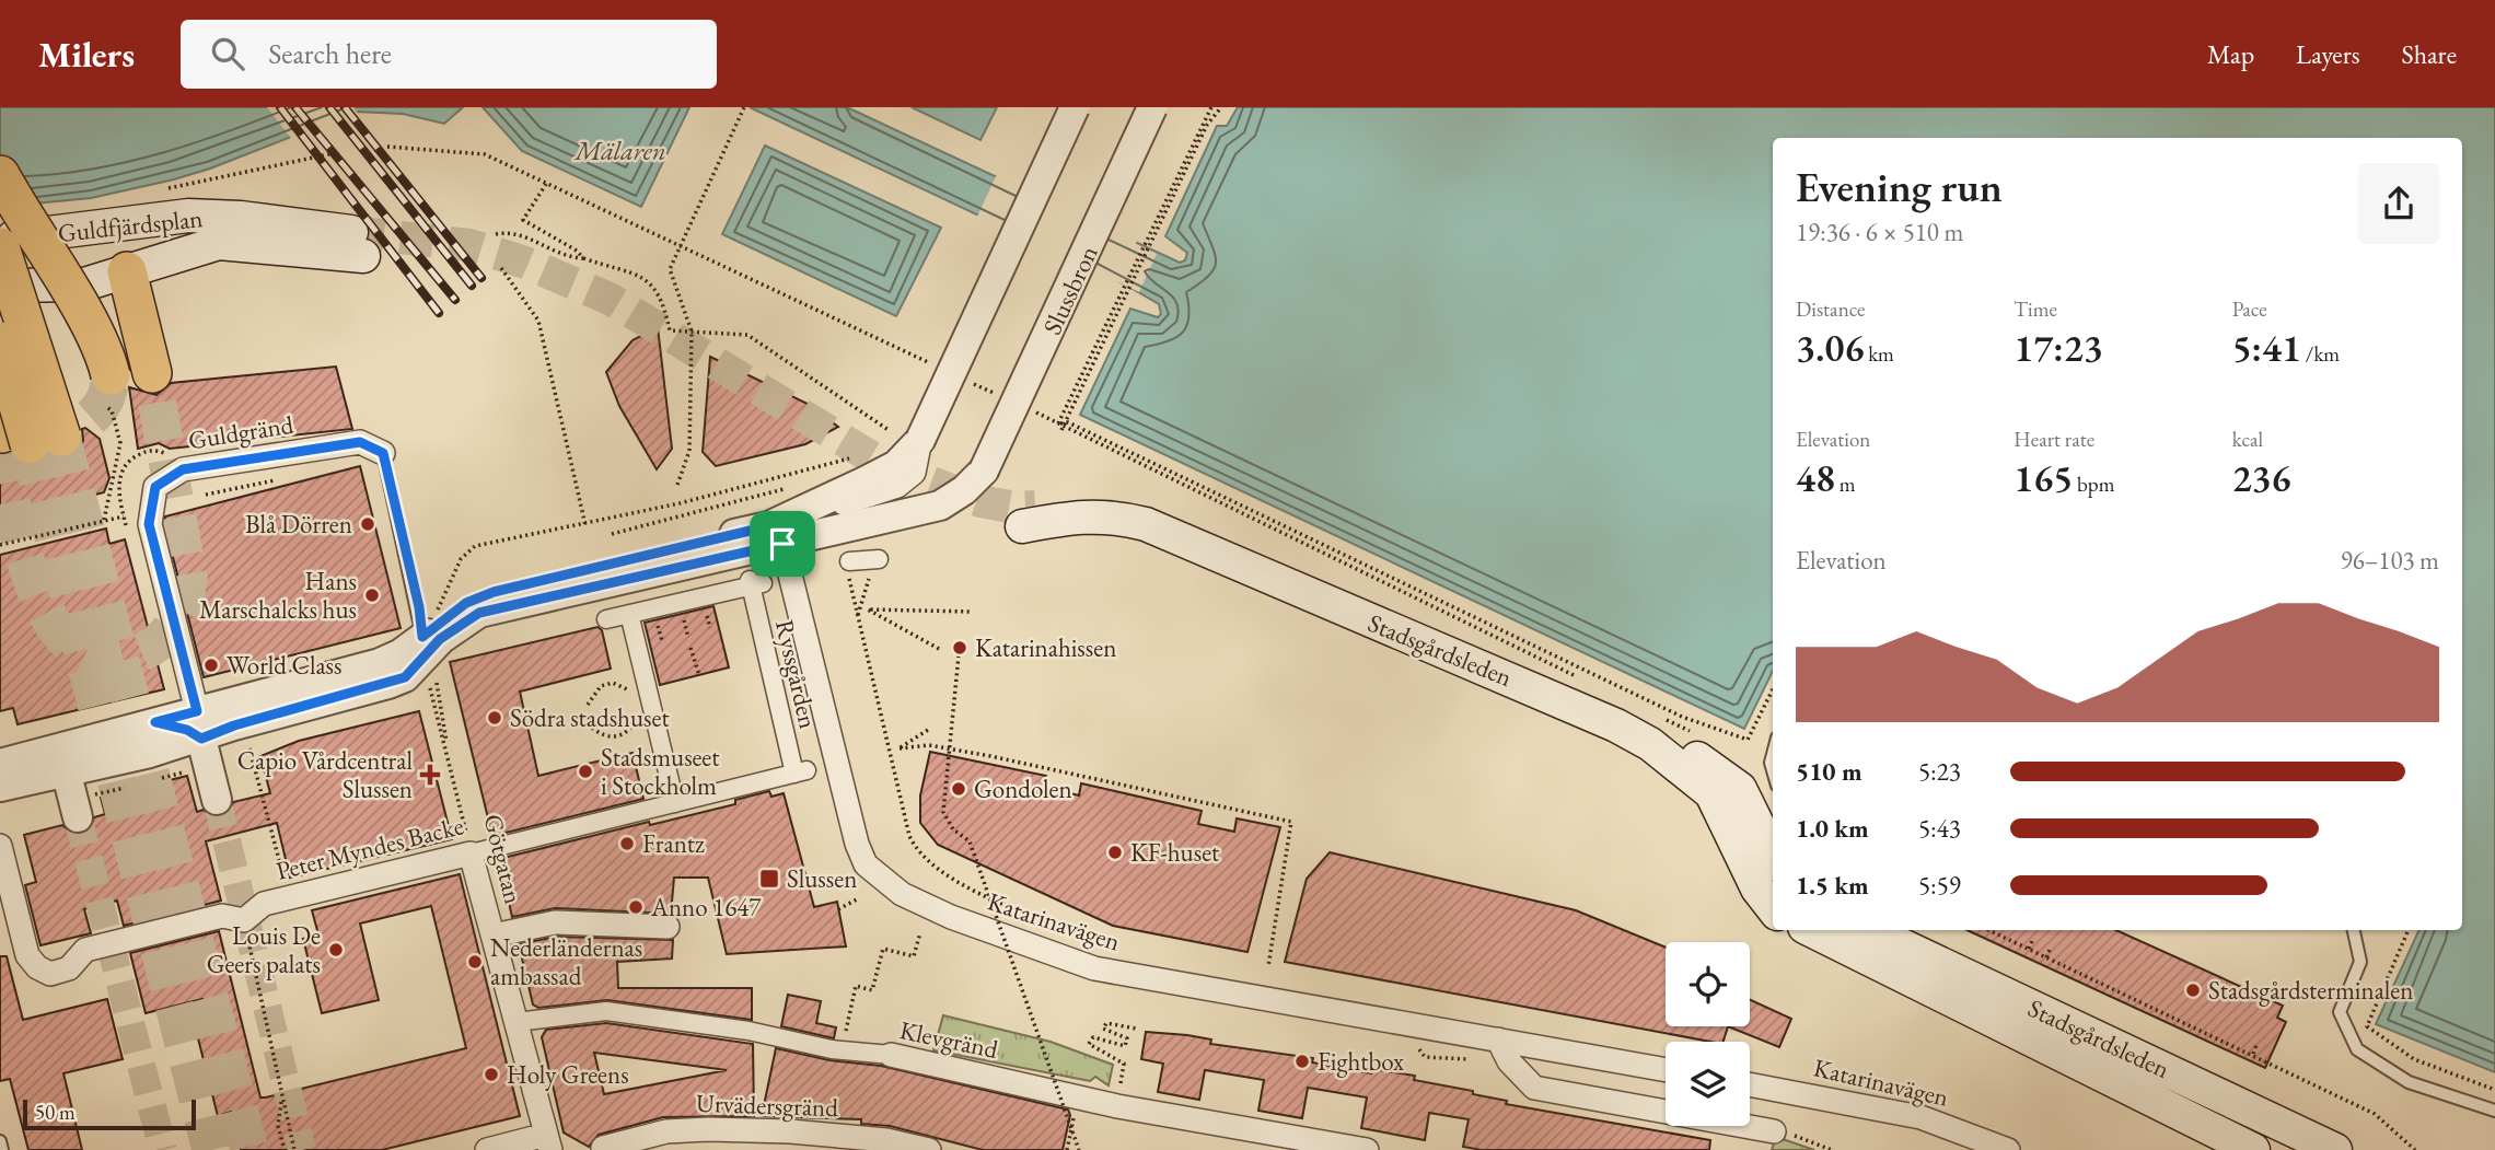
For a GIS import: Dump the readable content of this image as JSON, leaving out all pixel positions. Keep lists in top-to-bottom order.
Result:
{
  "streets": {
    "main road": ["Guldfjärdsplan", "Stadsgårdsleden"],
    "street": [
      "Slussbron",
      "Guldgränd",
      "Ryssgården",
      "Peter Myndes Backe",
      "Götgatan",
      "Katarinavägen",
      "Klevgränd",
      "Urvädersgränd"
    ]
  },
  "crossings": [
    ["Slussbron", "Katarinavägen"],
    ["Ryssgården", "Peter Myndes Backe"],
    ["Peter Myndes Backe", "Götgatan"],
    ["Götgatan", "Klevgränd"]
  ],
  "water": ["Mälaren"],
  "places": {
    "other": [
      "Blå Dörren",
      "Hans Marschalcks hus",
      "Katarinahissen",
      "World Class",
      "Södra stadshuset",
      "Stadsmuseet i Stockholm",
      "Gondolen",
      "Frantz",
      "KF-huset",
      "Anno 1647",
      "Louis De Geers palats",
      "Nederländernas ambassad",
      "Stadsgårdsterminalen",
      "Fightbox",
      "Holy Greens"
    ],
    "health": ["Capio Vårdcentral Slussen"],
    "transit": ["Slussen"]
  },
  "scale_bar": "50 m",
  "page": {
    "header": "Milers",
    "search": "Search here",
    "nav": ["Map", "Layers", "Share"],
    "heading": ["Evening run", "19:36 · 6 × 510 m"],
    "stats": [
      ["Distance", "3.06 km"],
      ["Time", "17:23"],
      ["Pace", "5:41 /km"],
      ["Elevation", "48 m"],
      ["Heart rate", "165 bpm"],
      ["kcal", "236"]
    ],
    "chart": ["Elevation", "96–103 m"],
    "list": [
      {
        "name": "510 m",
        "note": "5:23"
      },
      {
        "name": "1.0 km",
        "note": "5:43"
      },
      {
        "name": "1.5 km",
        "note": "5:59"
      }
    ],
    "scale": "50 m"
  }
}
